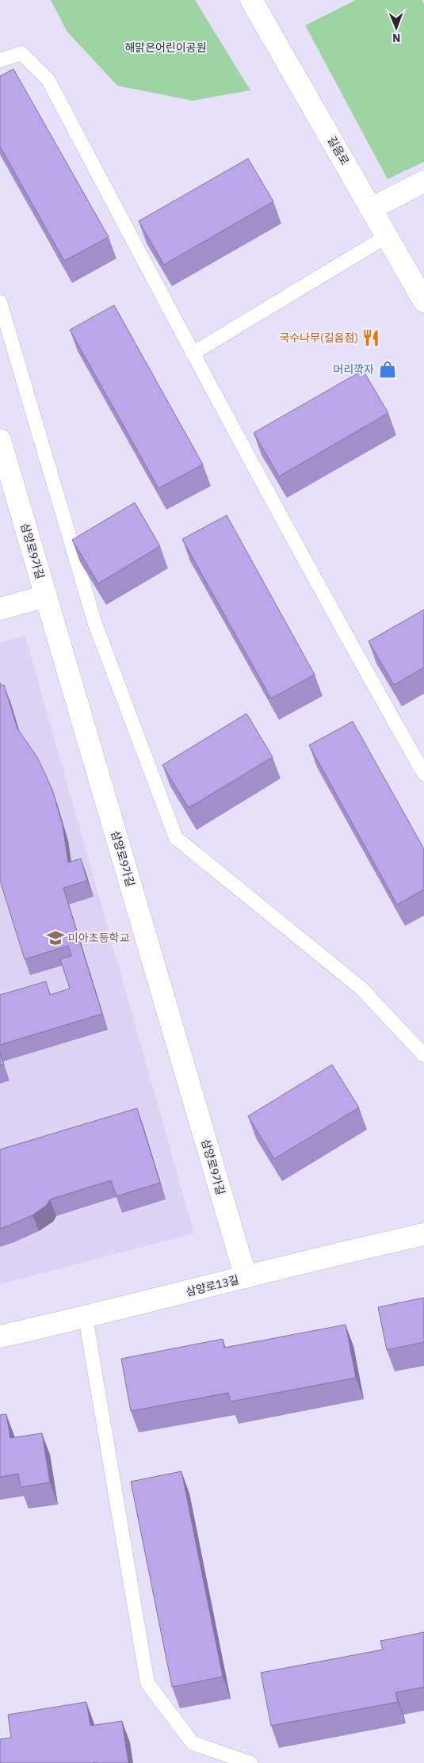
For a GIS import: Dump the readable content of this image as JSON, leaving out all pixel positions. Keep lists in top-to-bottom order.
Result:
{
  "streets": {
    "street": ["길음로", "삼양로9가길", "삼양로13길"]
  },
  "crossings": [
    ["삼양로9가길", "삼양로13길"]
  ],
  "parks": ["해맑은어린이공원"],
  "places": {
    "restaurant": ["국수나무(길음점)"],
    "shop": ["머리깍자"],
    "school or university": ["미아초등학교"]
  },
  "north": "bottom"
}
